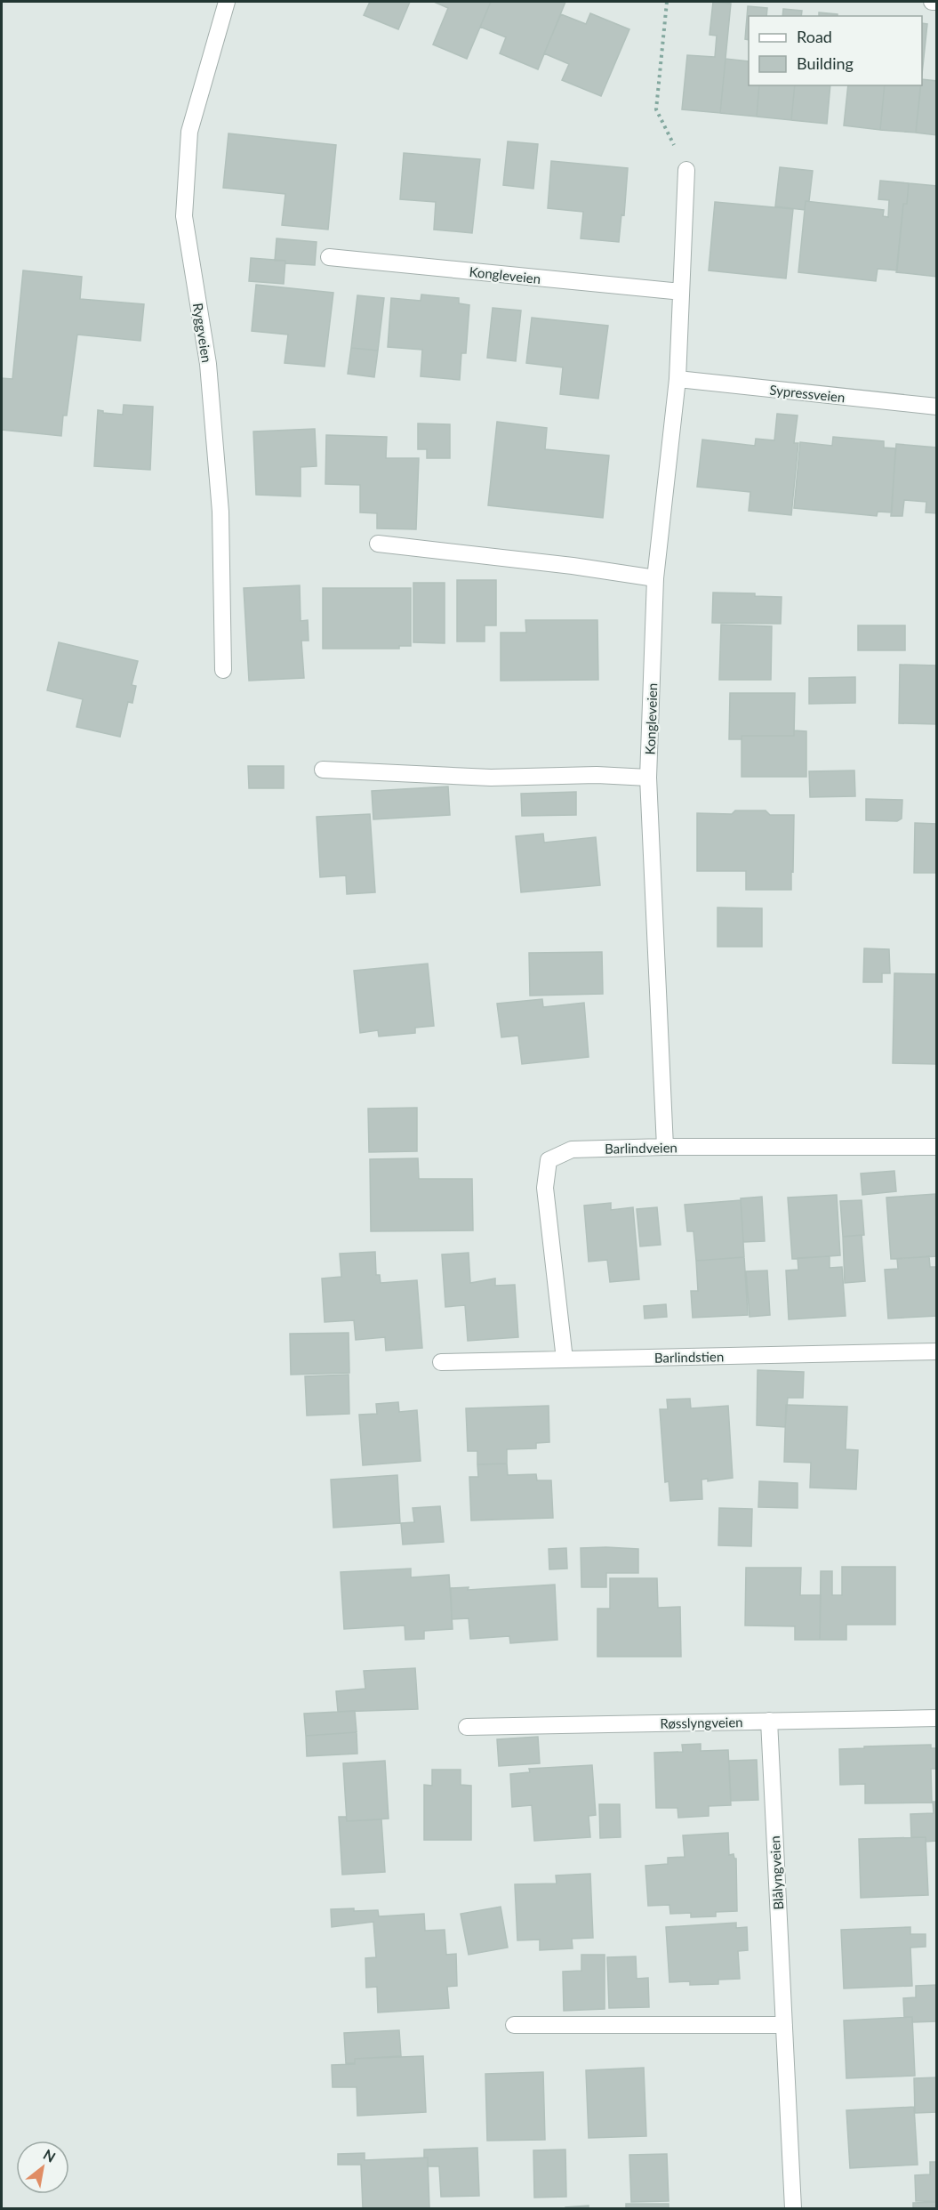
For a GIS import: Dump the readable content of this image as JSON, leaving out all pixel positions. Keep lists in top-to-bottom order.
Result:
{
  "streets": {
    "street": [
      "Kongleveien",
      "Ryggveien",
      "Sypressveien",
      "Barlindveien",
      "Barlindstien",
      "Røsslyngveien",
      "Blålyngveien"
    ]
  },
  "crossings": [
    ["Kongleveien", "Sypressveien"],
    ["Kongleveien", "Barlindveien"],
    ["Barlindveien", "Barlindstien"],
    ["Røsslyngveien", "Blålyngveien"]
  ],
  "legend": ["Road", "Building"],
  "north": "top right"
}
